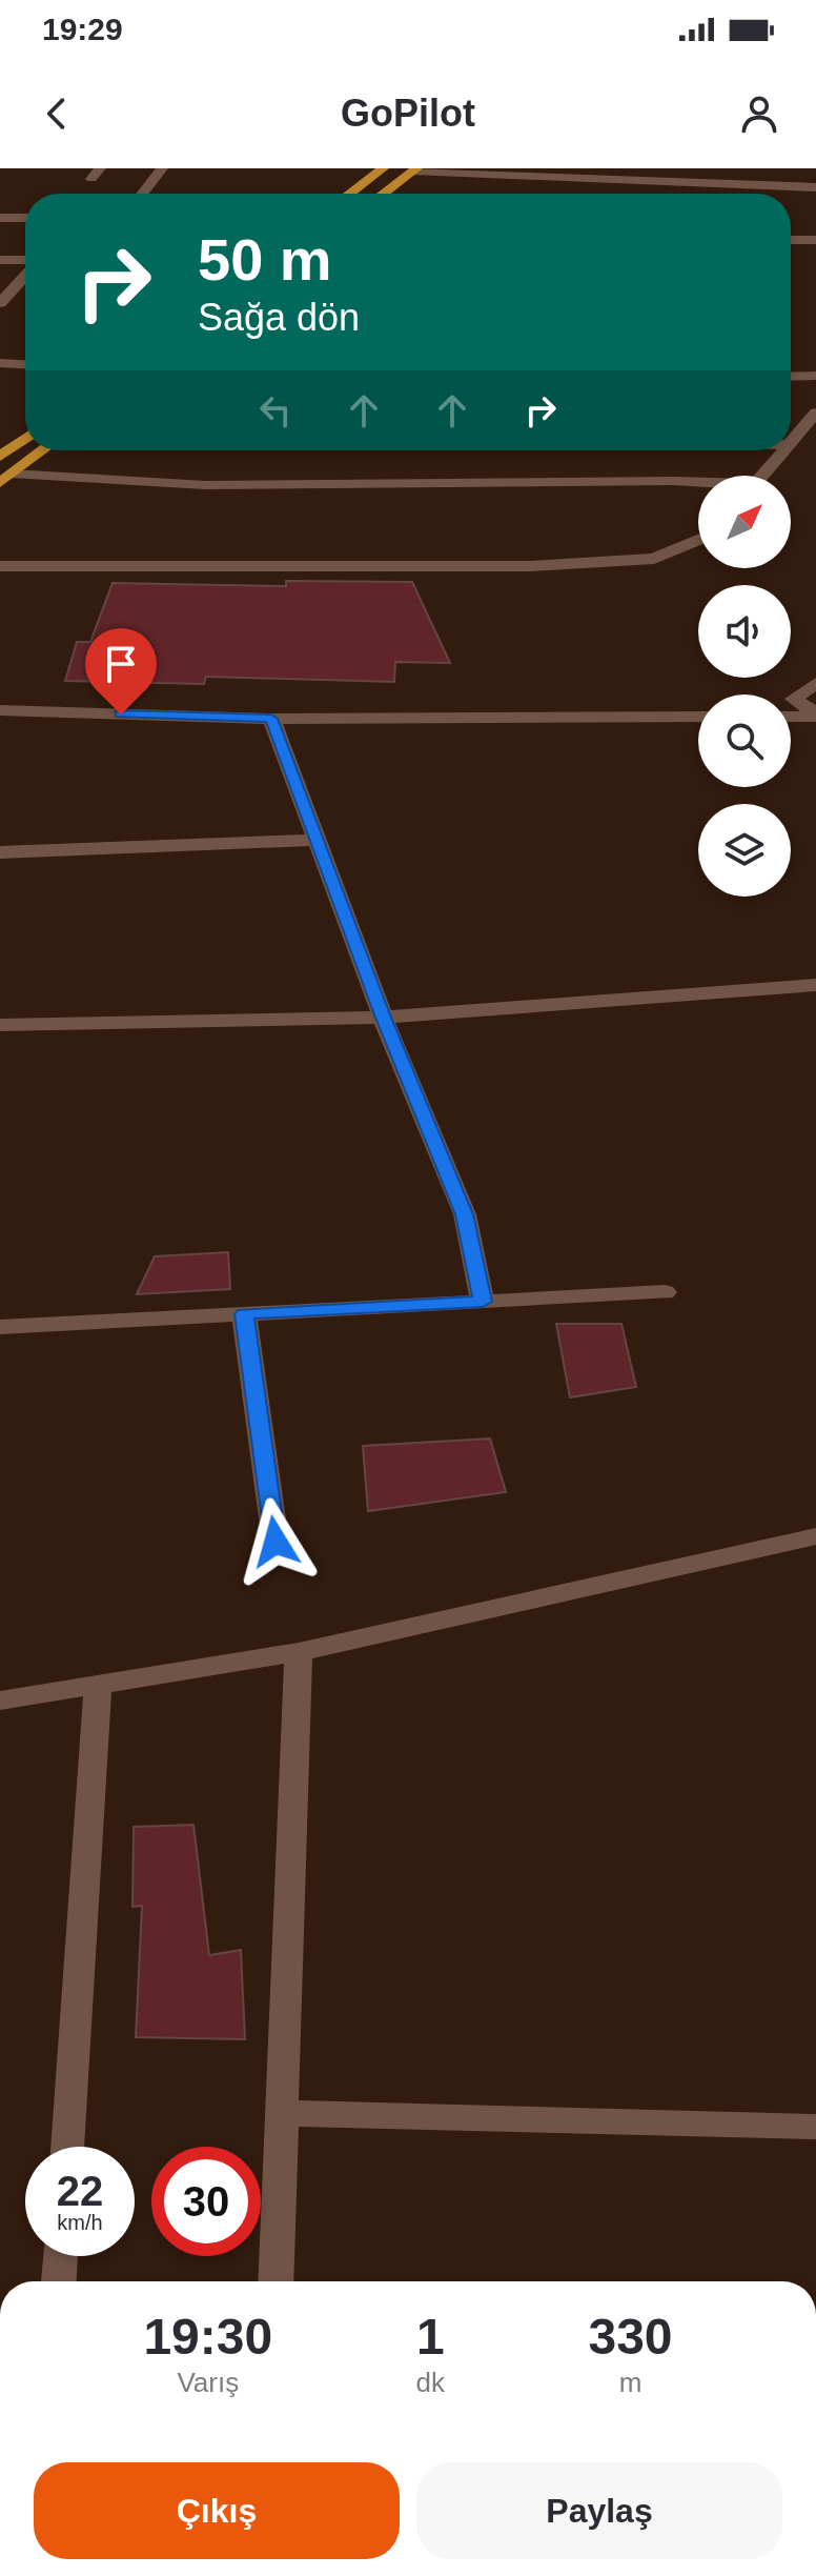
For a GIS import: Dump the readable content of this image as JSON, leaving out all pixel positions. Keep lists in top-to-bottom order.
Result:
{
  "north": "top right",
  "page": {
    "status": "19:29",
    "header": "GoPilot",
    "turn": ["50 m", "Sağa dön"],
    "speed": "22 km/h",
    "limit": "30",
    "eta": [
      "19:30",
      "Varış",
      "1",
      "dk",
      "330",
      "m"
    ],
    "buttons": ["Çıkış", "Paylaş"]
  }
}
